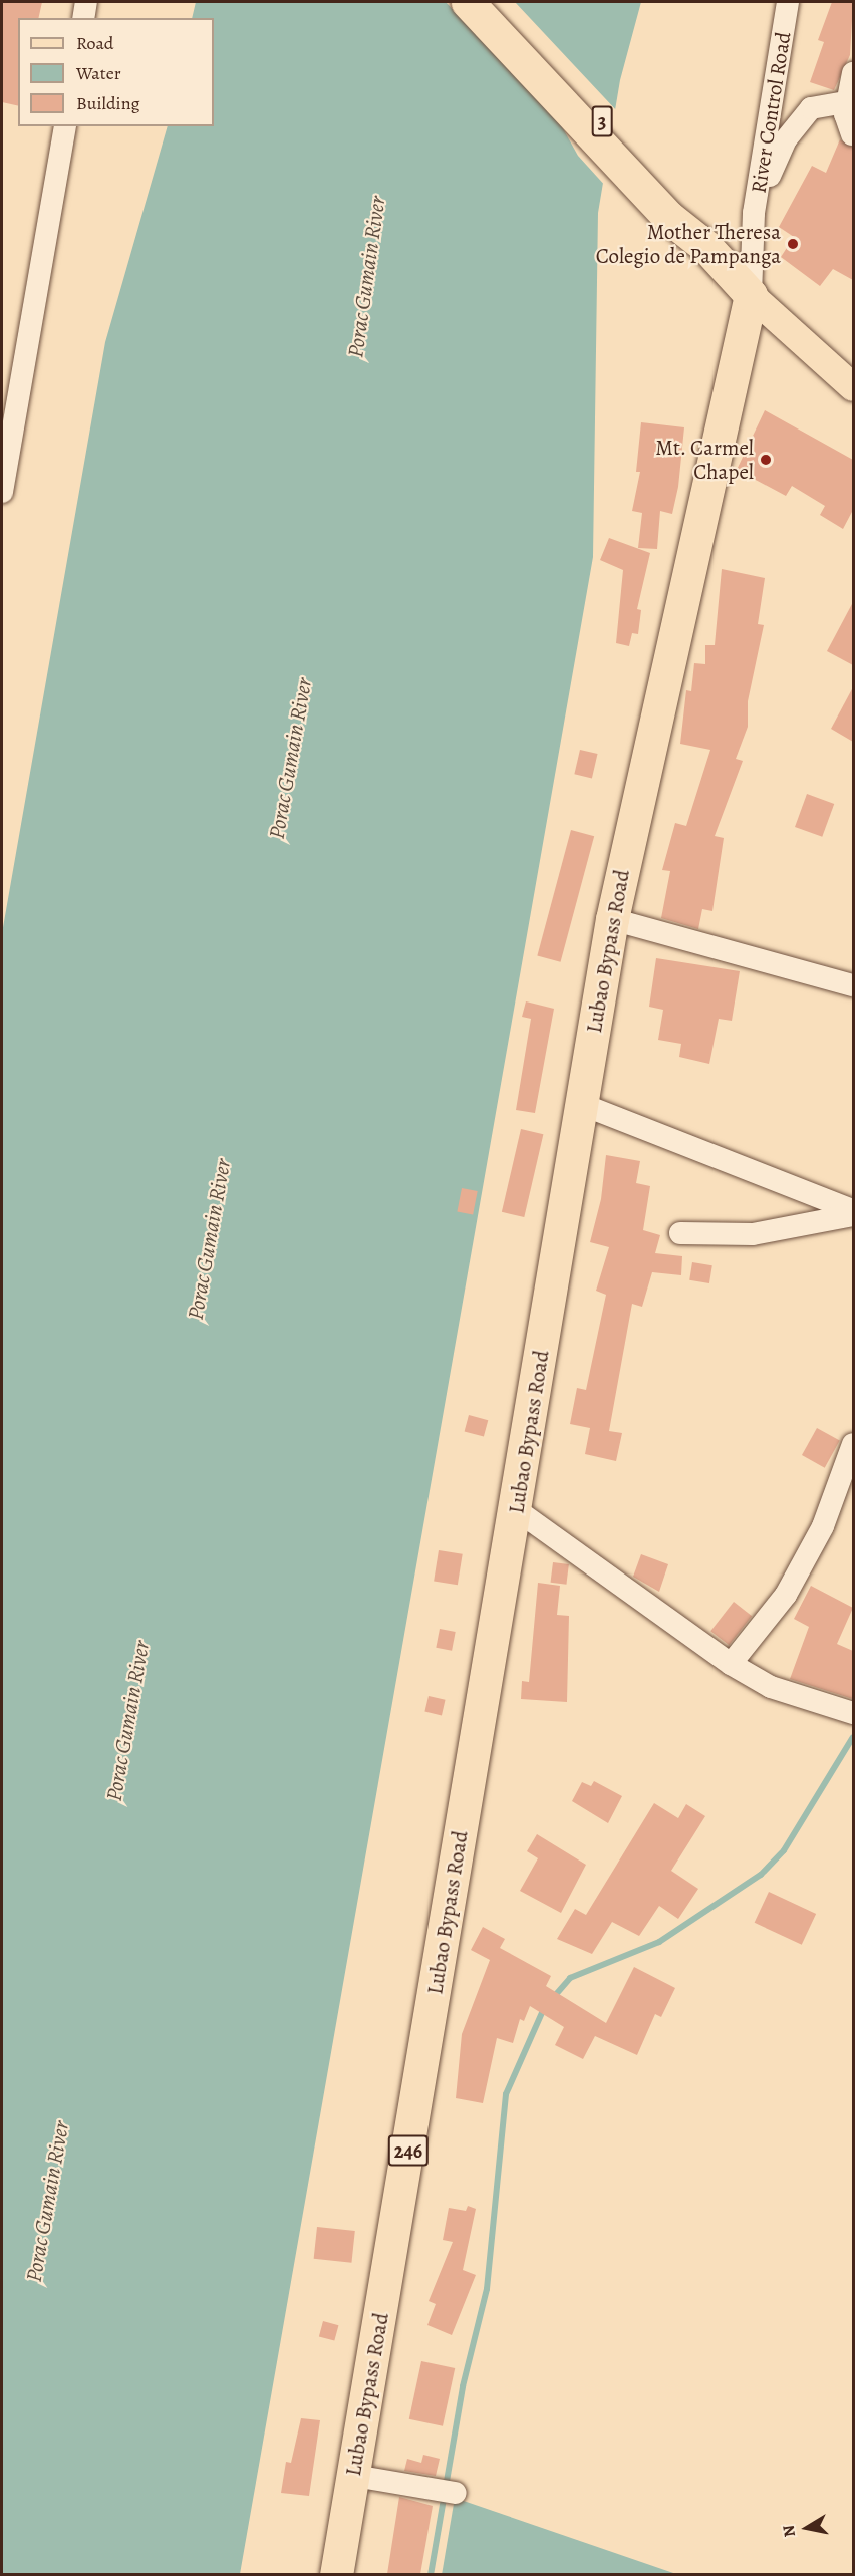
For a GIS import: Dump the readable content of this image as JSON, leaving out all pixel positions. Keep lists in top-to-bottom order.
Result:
{
  "streets": {
    "highway": ["3", "Lubao Bypass Road", "246"],
    "street": ["River Control Road"]
  },
  "crossings": [
    ["River Control Road", "3"],
    ["River Control Road", "Lubao Bypass Road"],
    ["3", "Lubao Bypass Road"]
  ],
  "water": ["Porac Gumain River"],
  "places": ["Mother Theresa Colegio de Pampanga", "Mt. Carmel Chapel"],
  "legend": ["Road", "Water", "Building"],
  "north": "left"
}
